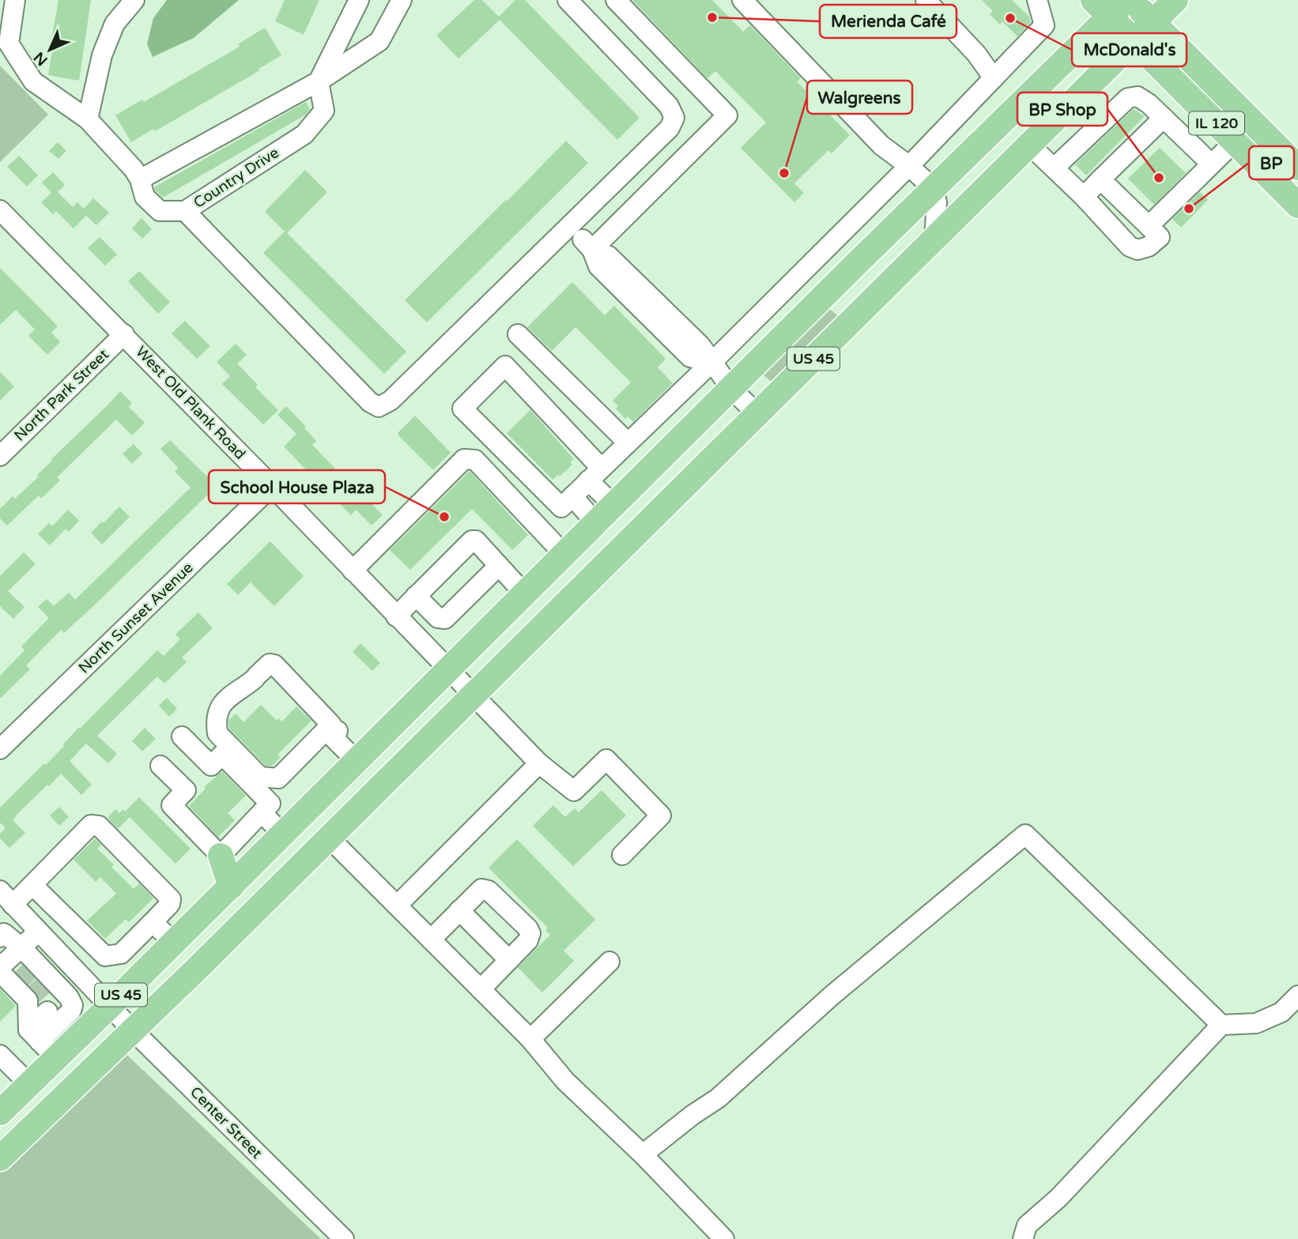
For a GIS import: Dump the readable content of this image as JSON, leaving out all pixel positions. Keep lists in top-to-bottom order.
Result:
{
  "streets": {
    "main road": ["IL 120", "US 45"],
    "street": [
      "Country Drive",
      "North Park Street",
      "West Old Plank Road",
      "North Sunset Avenue",
      "Center Street"
    ]
  },
  "crossings": [
    ["IL 120", "US 45"],
    ["US 45", "West Old Plank Road"],
    ["US 45", "Center Street"],
    ["North Park Street", "West Old Plank Road"],
    ["West Old Plank Road", "North Sunset Avenue"]
  ],
  "places": [
    "Merienda Café",
    "McDonald's",
    "Walgreens",
    "BP Shop",
    "BP",
    "School House Plaza"
  ],
  "north": "bottom left"
}
